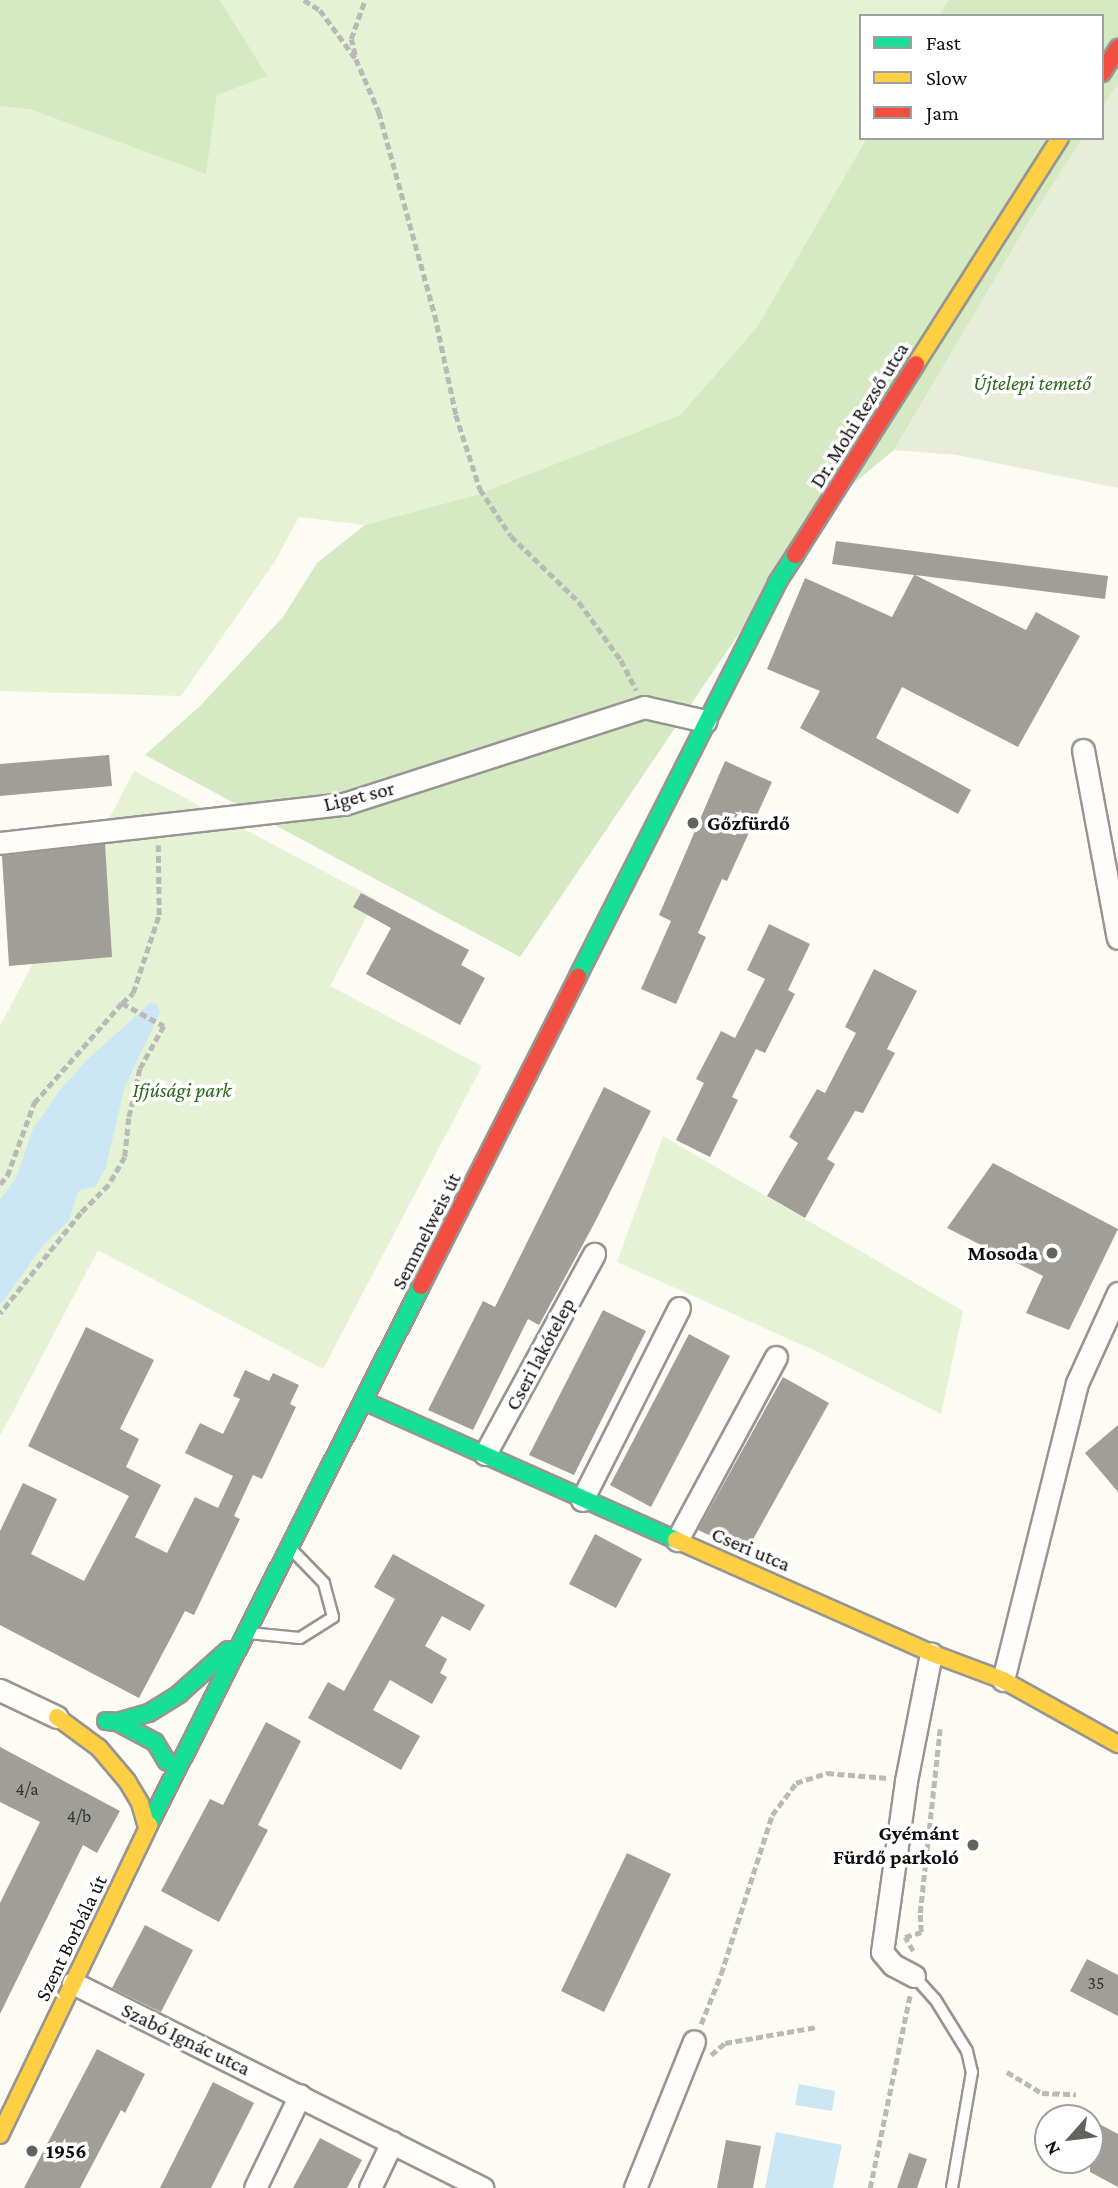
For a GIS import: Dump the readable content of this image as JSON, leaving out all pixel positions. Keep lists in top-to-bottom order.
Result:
{
  "streets": {
    "street": [
      "Dr. Mohi Rezső utca",
      "Liget sor",
      "Semmelweis út",
      "Cseri lakótelep",
      "Cseri utca",
      "Szent Borbála út",
      "Szabó Ignác utca"
    ]
  },
  "crossings": [
    ["Dr. Mohi Rezső utca", "Semmelweis út"],
    ["Semmelweis út", "Cseri utca"],
    ["Semmelweis út", "Szent Borbála út"],
    ["Cseri lakótelep", "Cseri utca"],
    ["Szent Borbála út", "Szabó Ignác utca"]
  ],
  "parks": ["Újtelepi temető", "Ifjúsági park"],
  "places": [
    "Gőzfürdő",
    "Mosoda",
    "Gyémánt Fürdő parkoló",
    "1956"
  ],
  "house_numbers": ["4/a", "4/b", "35"],
  "legend": ["Fast", "Slow", "Jam"],
  "north": "bottom left"
}
